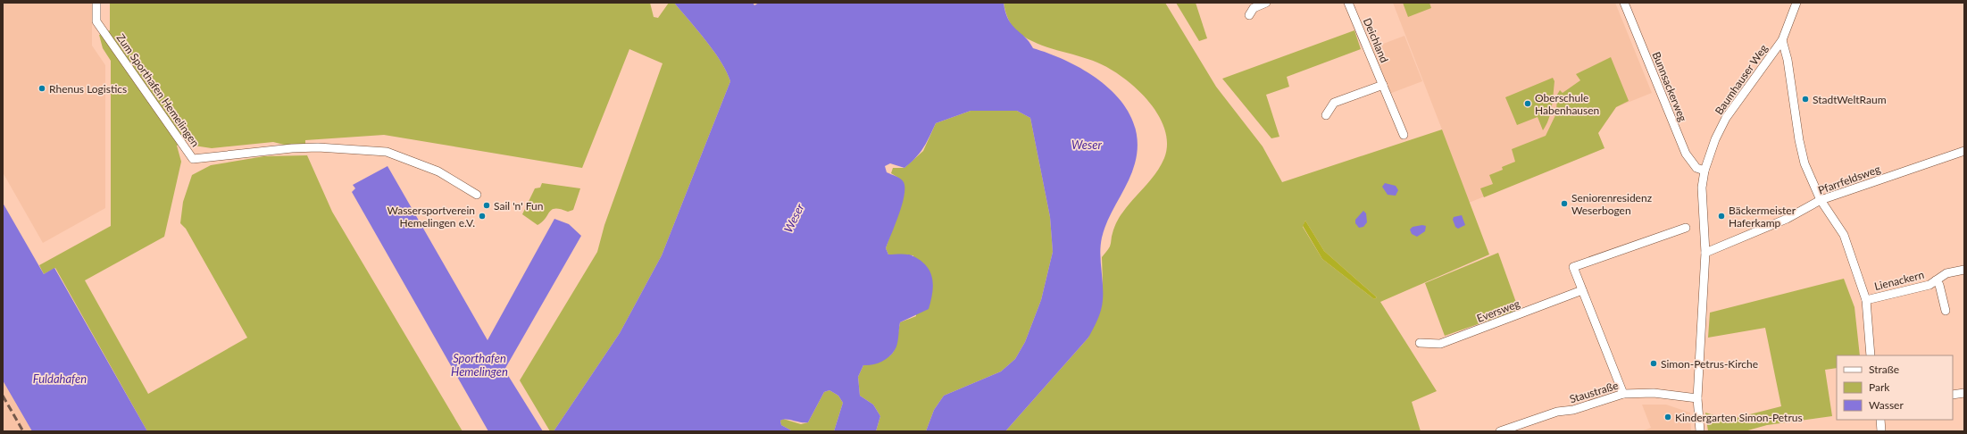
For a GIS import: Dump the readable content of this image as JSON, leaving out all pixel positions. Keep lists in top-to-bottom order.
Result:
{
  "streets": {
    "street": [
      "Deichland",
      "Baumhauser Weg",
      "Bunnsackerweg",
      "Zum Sporthafen Hemelingen",
      "Pfarrfeldsweg",
      "Lienackern",
      "Eversweg",
      "Staustraße"
    ]
  },
  "crossings": [
    ["Baumhauser Weg", "Bunnsackerweg"],
    ["Baumhauser Weg", "Pfarrfeldsweg"],
    ["Baumhauser Weg", "Staustraße"]
  ],
  "water": ["Weser", "Sporthafen Hemelingen", "Fuldahafen"],
  "places": [
    "Rhenus Logistics",
    "StadtWeltRaum",
    "Oberschule Habenhausen",
    "Seniorenresidenz Weserbogen",
    "Sail 'n' Fun",
    "Wassersportverein Hemelingen e.V.",
    "Bäckermeister Haferkamp",
    "Simon-Petrus-Kirche",
    "Kindergarten Simon-Petrus"
  ],
  "legend": ["Straße", "Park", "Wasser"]
}
